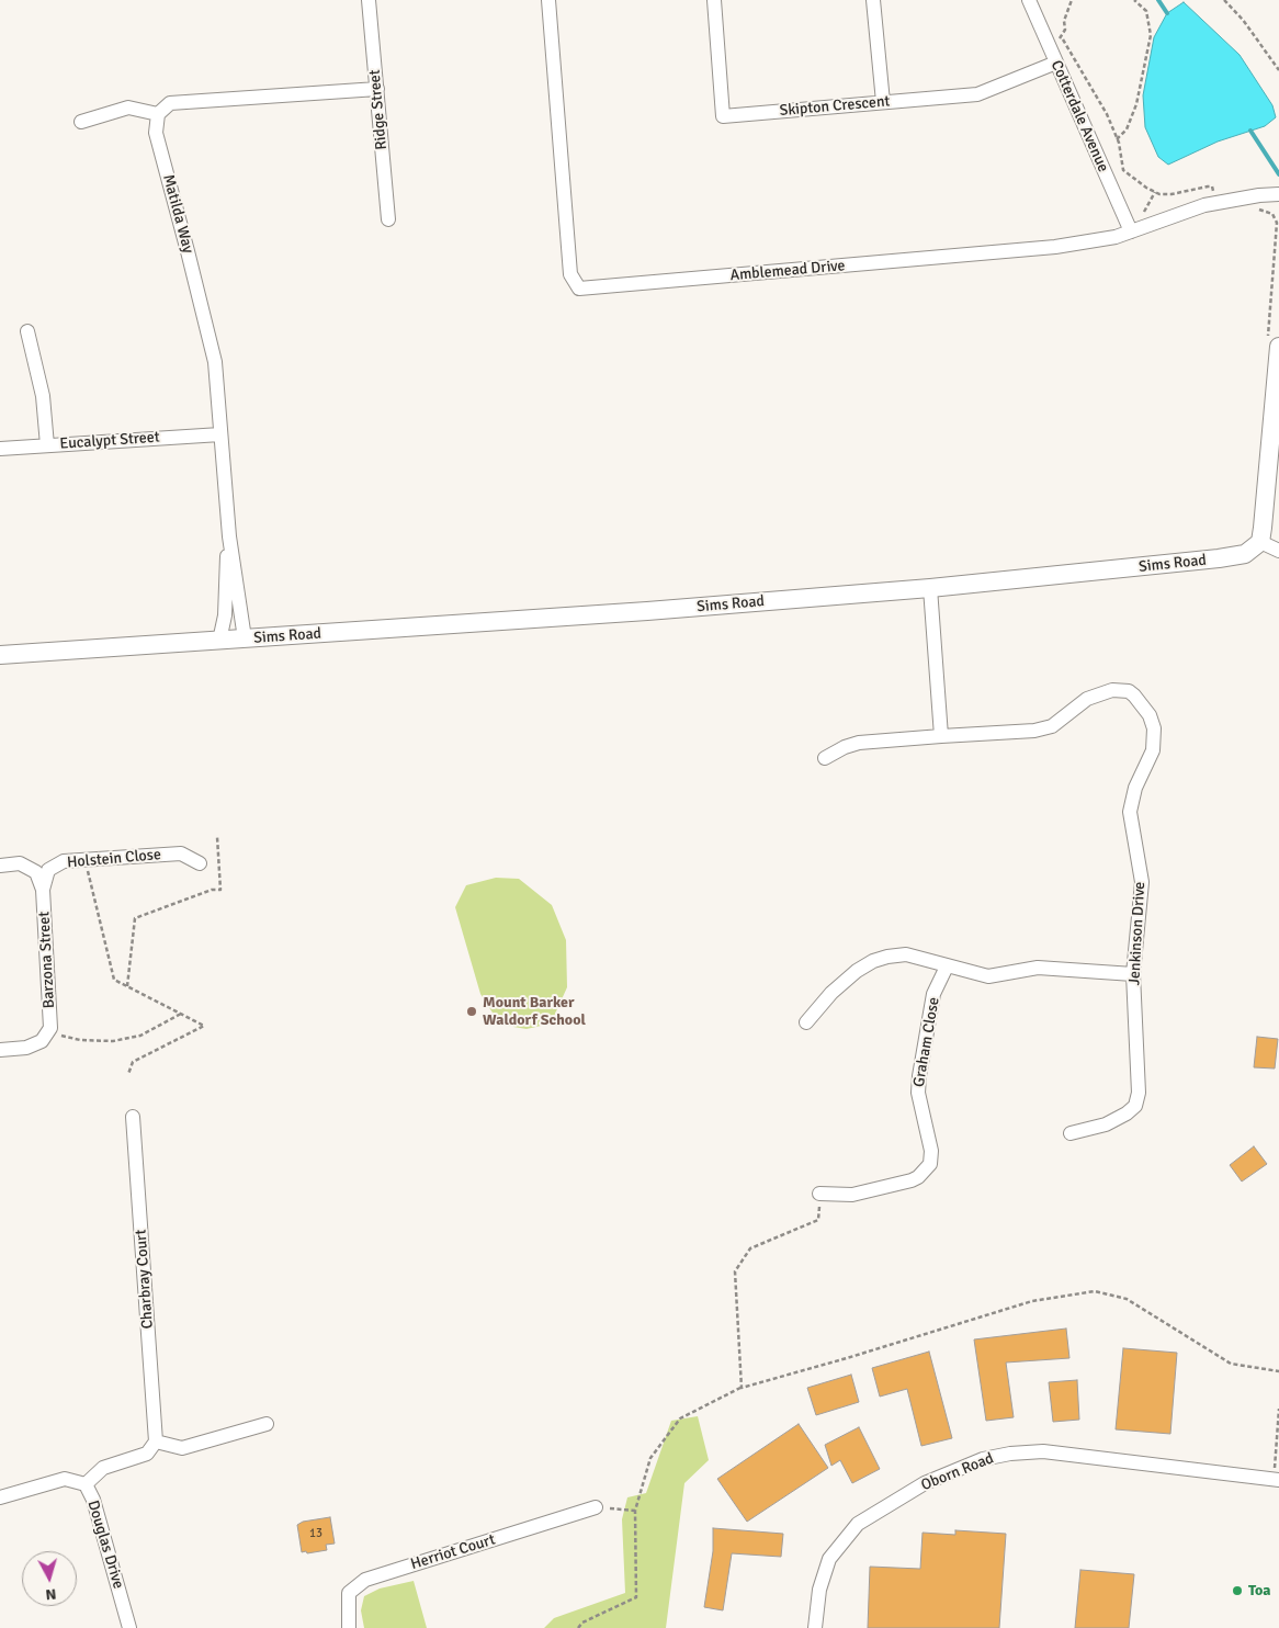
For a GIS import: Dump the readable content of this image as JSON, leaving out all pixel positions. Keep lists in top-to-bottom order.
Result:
{
  "streets": {
    "street": [
      "Skipton Crescent",
      "Ridge Street",
      "Cotterdale Avenue",
      "Matilda Way",
      "Amblemead Drive",
      "Eucalypt Street",
      "Sims Road",
      "Holstein Close",
      "Jenkinson Drive",
      "Barzona Street",
      "Graham Close",
      "Charbray Court",
      "Oborn Road",
      "Douglas Drive",
      "Herriot Court"
    ]
  },
  "crossings": [
    ["Skipton Crescent", "Cotterdale Avenue"],
    ["Cotterdale Avenue", "Amblemead Drive"],
    ["Matilda Way", "Eucalypt Street"],
    ["Matilda Way", "Sims Road"],
    ["Holstein Close", "Barzona Street"]
  ],
  "places": ["Mount Barker Waldorf School", "Toa"],
  "house_numbers": ["13"],
  "north": "bottom"
}
